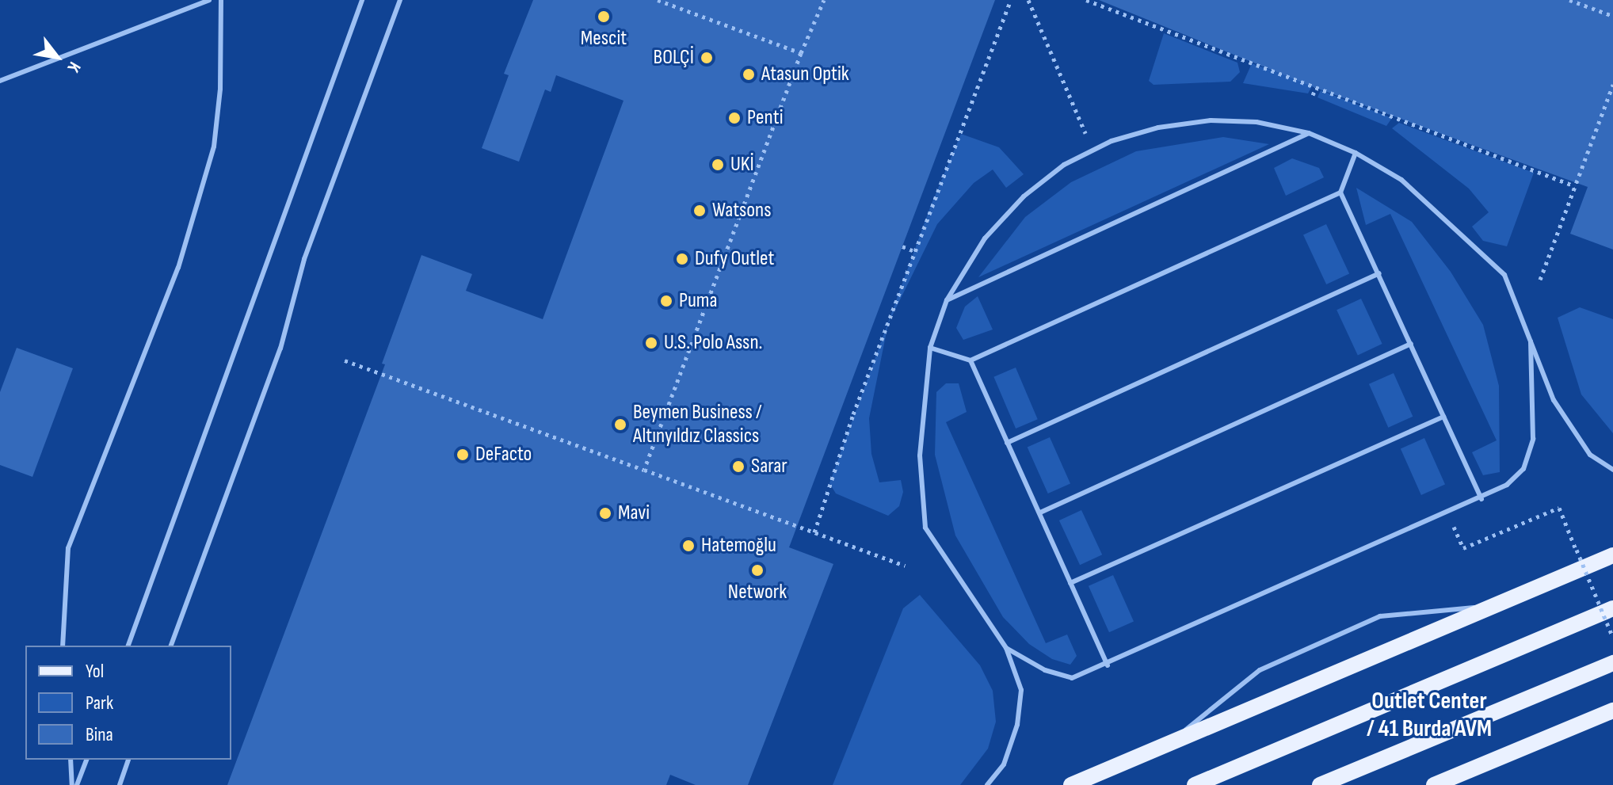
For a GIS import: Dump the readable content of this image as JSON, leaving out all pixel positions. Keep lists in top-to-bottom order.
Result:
{
  "districts": ["Outlet Center / 41 Burda AVM"],
  "places": [
    "Mescit",
    "BOLÇİ",
    "Atasun Optik",
    "Penti",
    "UKİ",
    "Watsons",
    "Dufy Outlet",
    "Puma",
    "U.S. Polo Assn.",
    "Beymen Business / Altınyıldız Classics",
    "DeFacto",
    "Sarar",
    "Mavi",
    "Hatemoğlu",
    "Network"
  ],
  "legend": ["Yol", "Park", "Bina"],
  "north": "bottom right"
}
